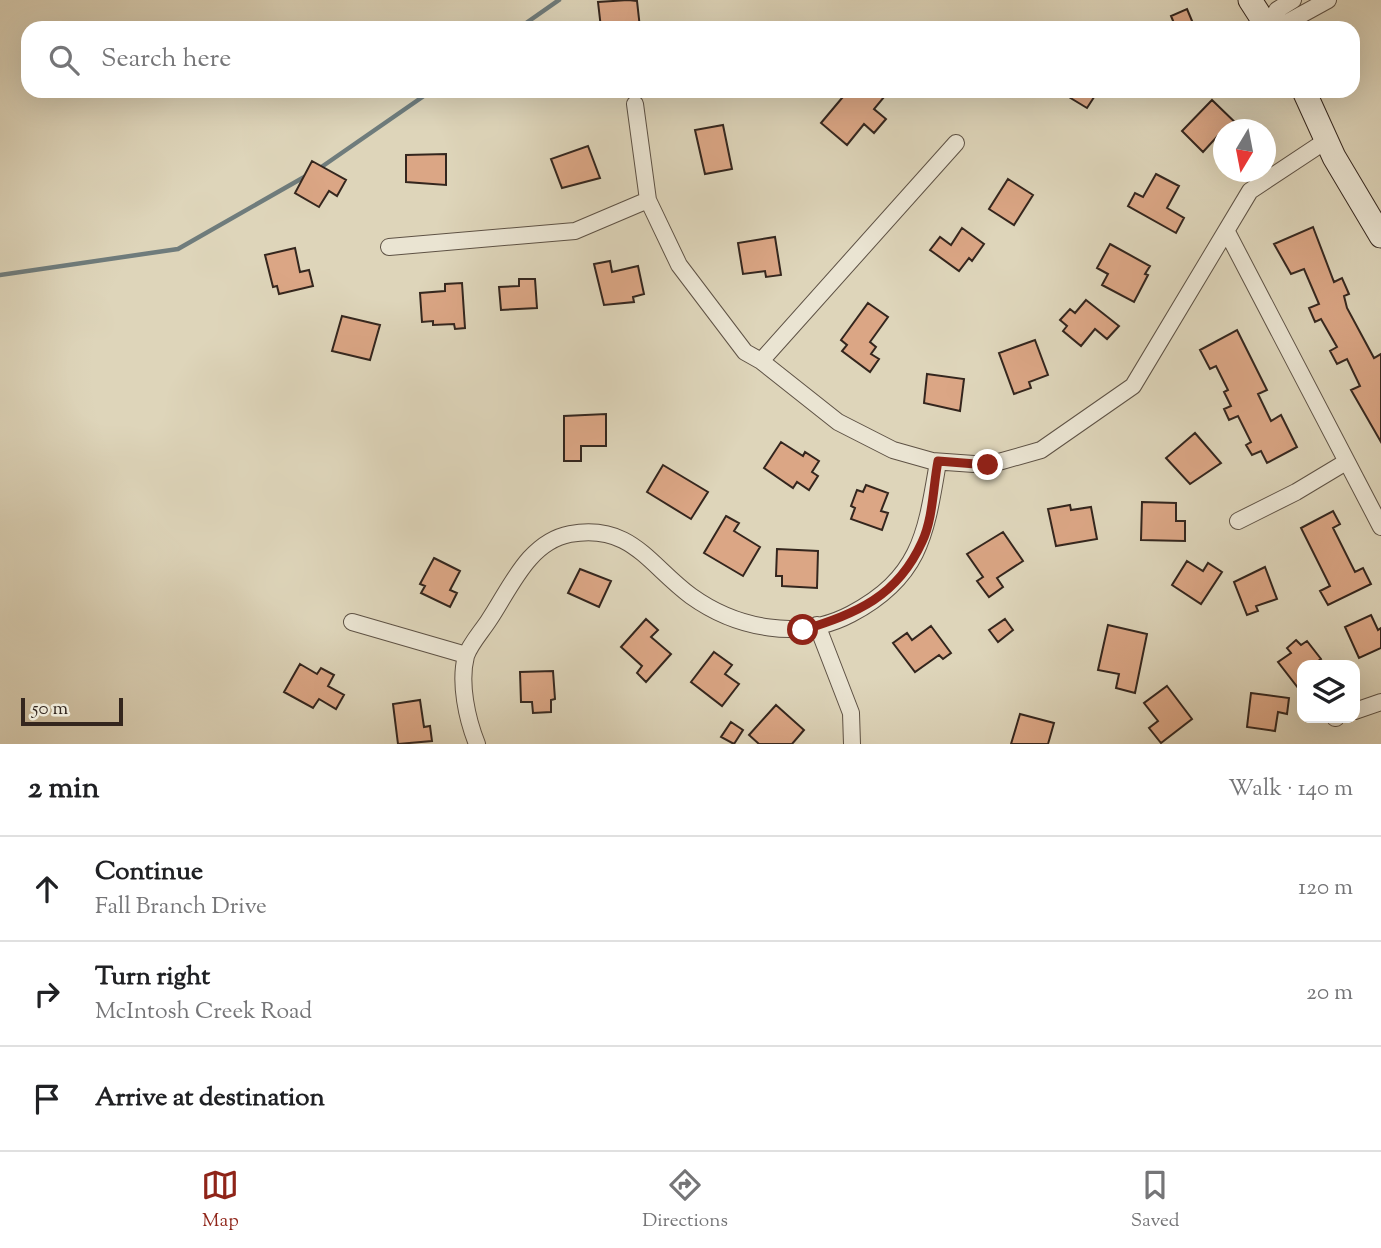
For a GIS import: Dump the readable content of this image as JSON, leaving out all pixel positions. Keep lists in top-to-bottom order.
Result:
{
  "scale_bar": "50 m",
  "north": "bottom",
  "page": {
    "search": "Search here",
    "scale": "50 m",
    "heading": ["2 min", "Walk · 140 m"],
    "list": [
      ["Continue", "Fall Branch Drive", "120 m"],
      ["Turn right", "McIntosh Creek Road", "20 m"],
      "Arrive at destination"
    ],
    "nav": ["Map", "Directions", "Saved"]
  }
}
